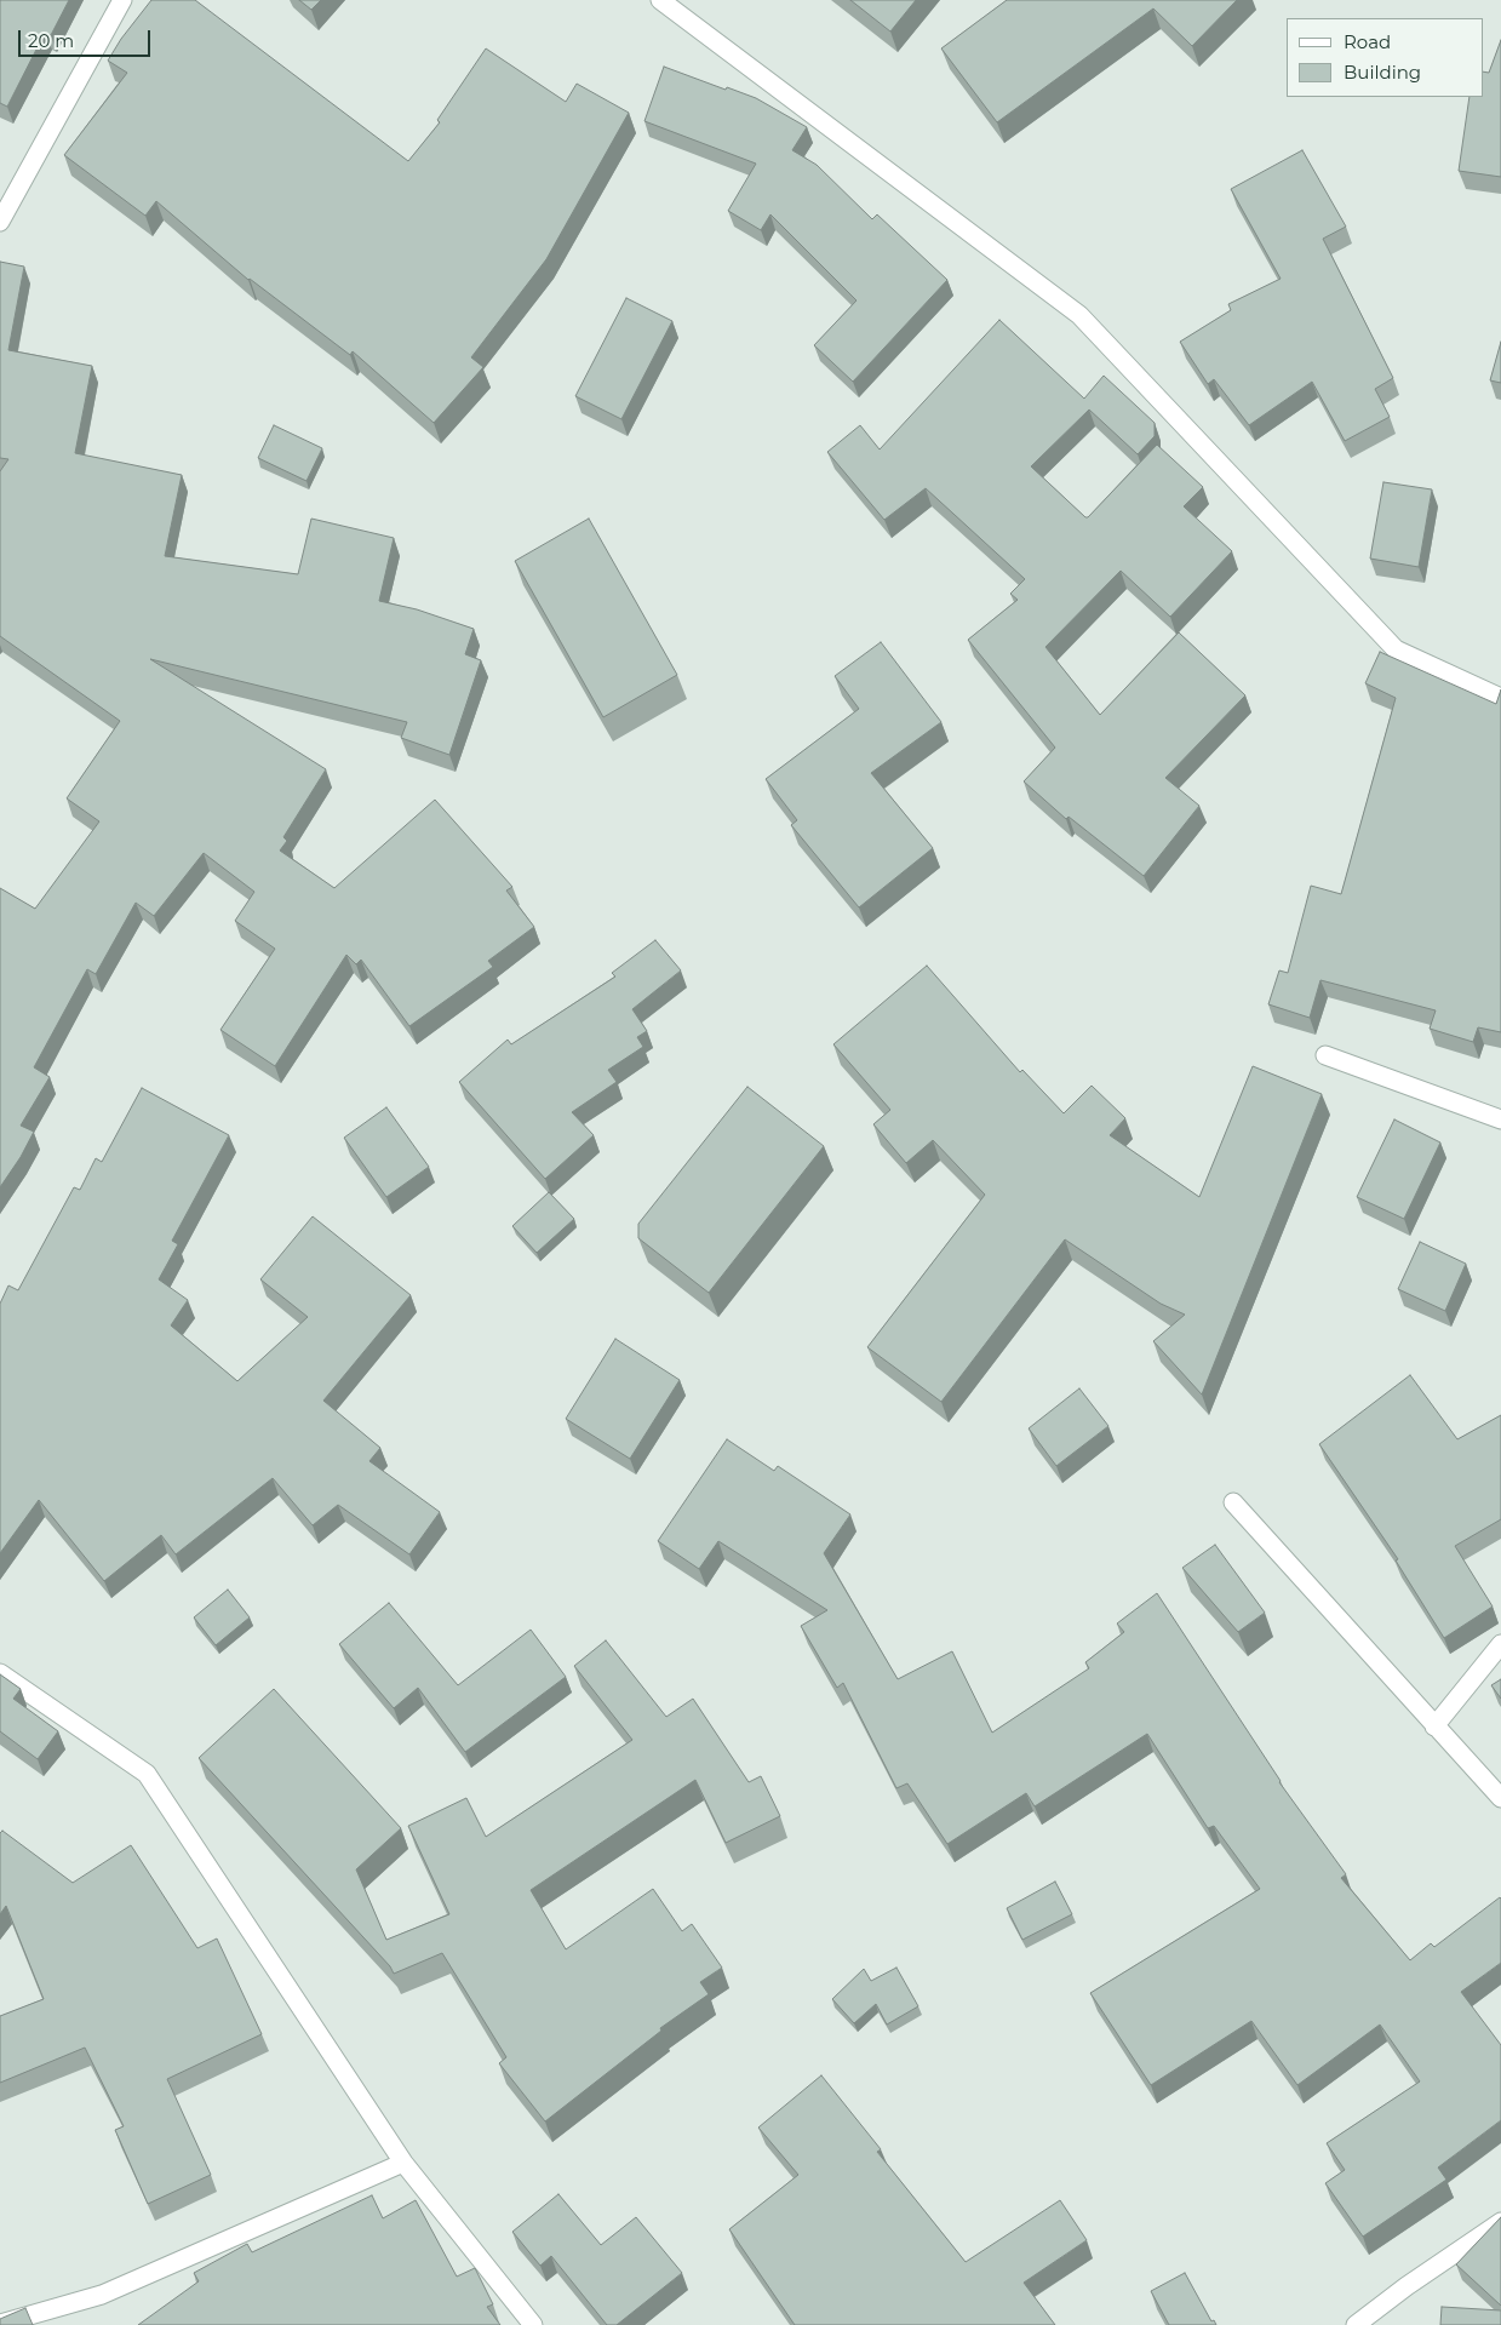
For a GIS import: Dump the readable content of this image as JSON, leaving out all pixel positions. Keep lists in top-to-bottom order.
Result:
{
  "legend": ["Road", "Building"],
  "scale_bar": "20 m"
}
